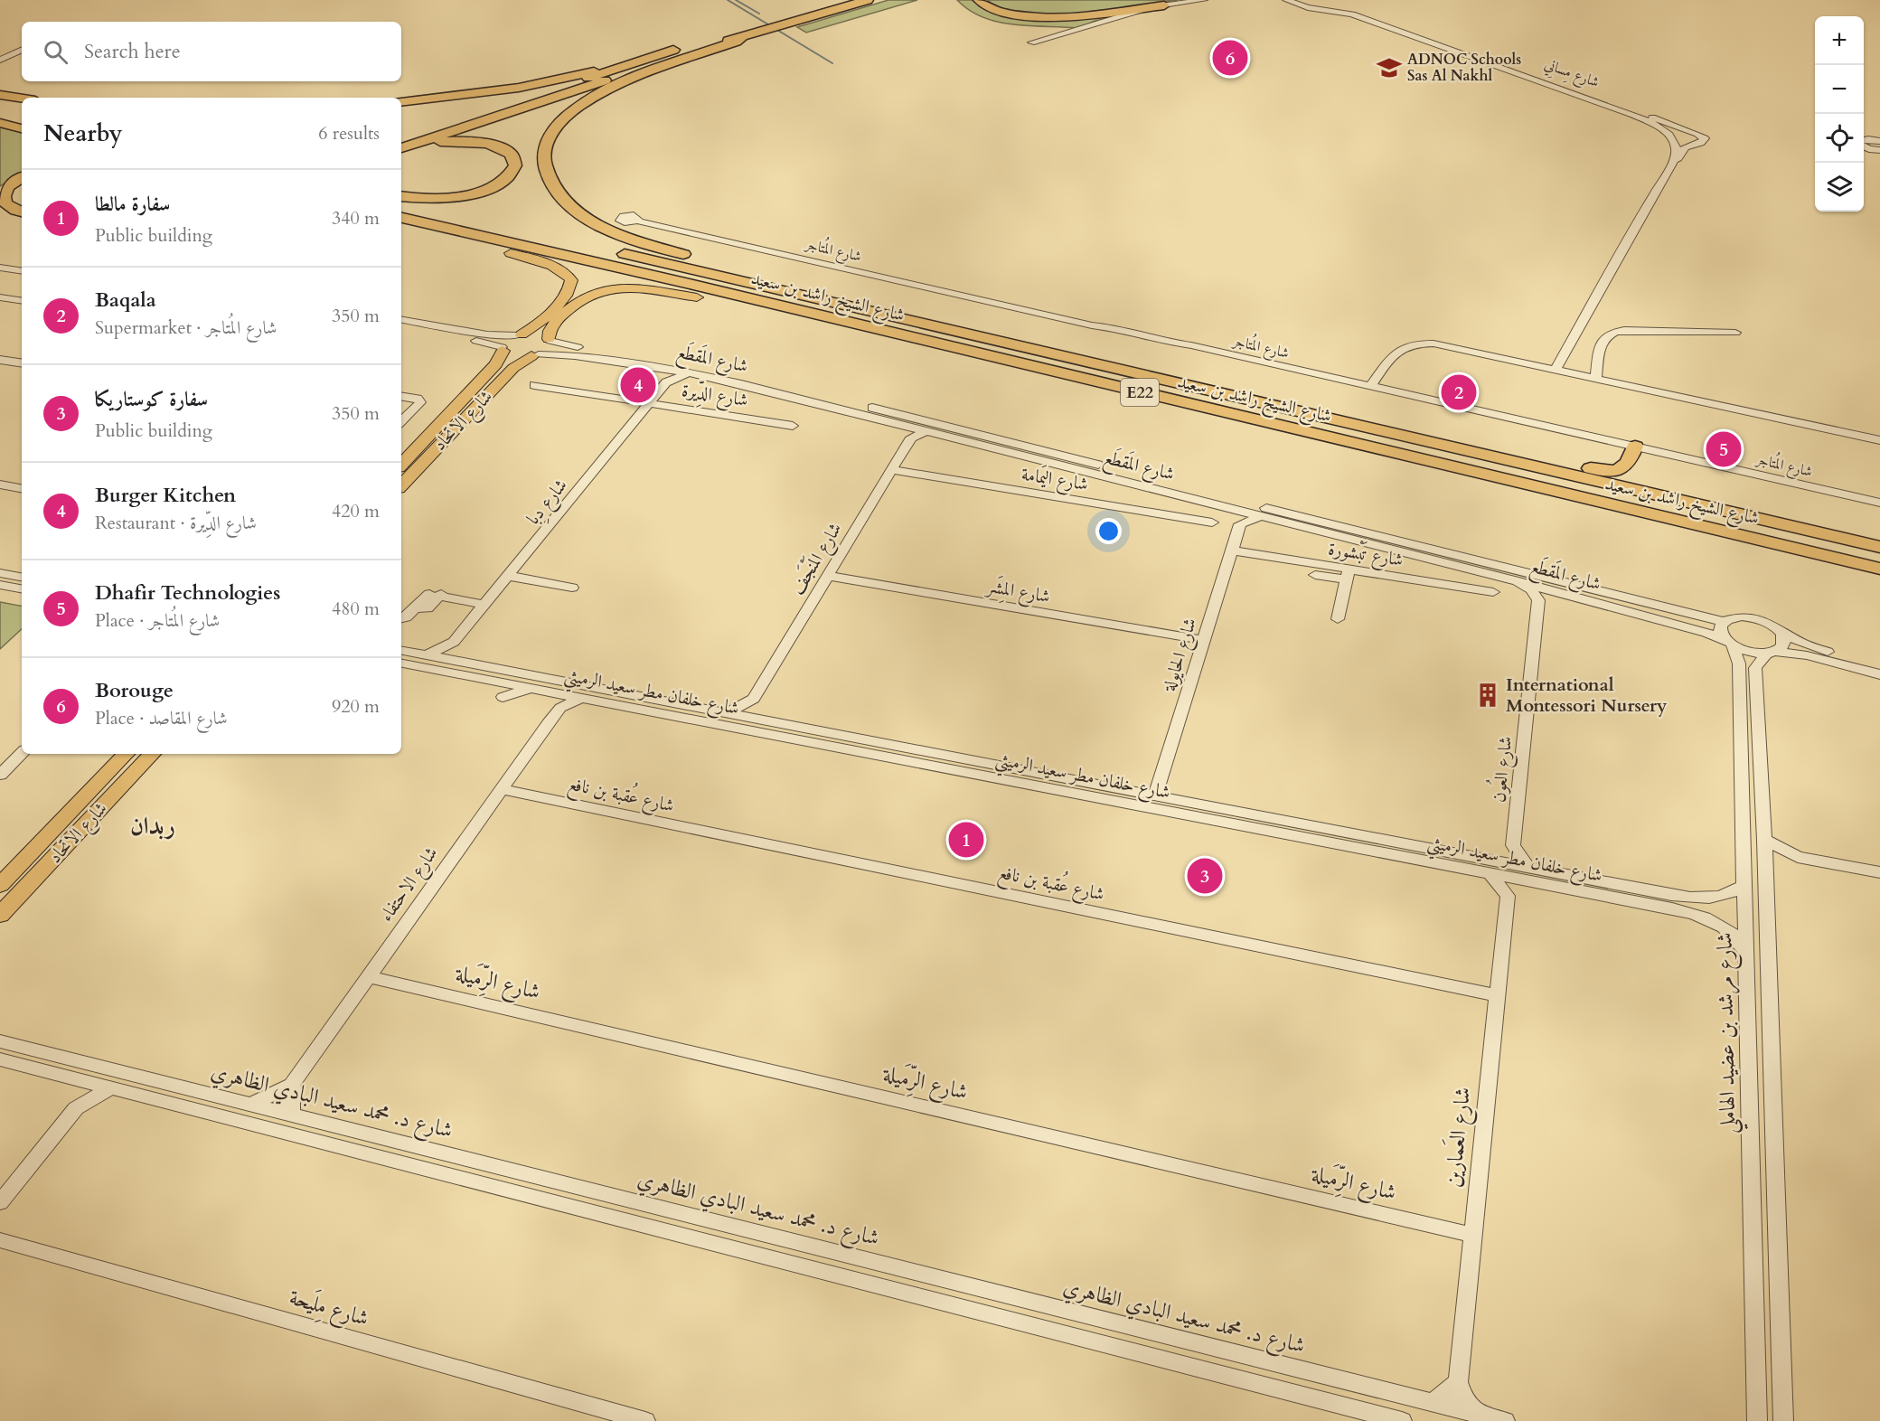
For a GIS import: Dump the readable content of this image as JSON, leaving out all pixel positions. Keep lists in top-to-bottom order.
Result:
{
  "streets": {
    "highway": ["شارع الشيخ راشد بن سعيد", "E22"],
    "main road": ["شارع الاتحاد"],
    "street": [
      "شارع مِسانِي",
      "شارع المُتاجر",
      "شارع المَقطَع",
      "شارع الدِّيرة",
      "شارع اليَمامة",
      "شارع دِبا",
      "شارع تَبْشورة",
      "شارع المَنْجَف",
      "شارع المِشَر",
      "شارع الحايولة",
      "شارع خلفان مطر سعيد الرميثي",
      "شارع العُون",
      "شارع عُقبة بن نافع",
      "شارع الاحتفاء",
      "شارع الرِّمَيلة",
      "شارع مرشد بن عضيد الهاملي",
      "شارع د. محمد سعيد البادي الظاهري",
      "شارع العَمارين",
      "شارع مِلَيحة"
    ]
  },
  "crossings": [
    ["شارع المَقطَع", "شارع الاتحاد"],
    ["شارع المَقطَع", "شارع دِبا"],
    ["شارع المَقطَع", "شارع المَنْجَف"],
    ["شارع المَقطَع", "شارع مرشد بن عضيد الهاملي"],
    ["شارع الدِّيرة", "شارع دِبا"],
    ["شارع اليَمامة", "شارع المَنْجَف"],
    ["شارع دِبا", "شارع خلفان مطر سعيد الرميثي"],
    ["شارع تَبْشورة", "شارع الحايولة"],
    ["شارع المَنْجَف", "شارع المِشَر"],
    ["شارع المِشَر", "شارع الحايولة"],
    ["شارع الحايولة", "شارع خلفان مطر سعيد الرميثي"],
    ["شارع خلفان مطر سعيد الرميثي", "شارع الاحتفاء"],
    ["شارع خلفان مطر سعيد الرميثي", "شارع مرشد بن عضيد الهاملي"],
    ["شارع عُقبة بن نافع", "شارع الاحتفاء"],
    ["شارع عُقبة بن نافع", "شارع العَمارين"],
    ["شارع الاحتفاء", "شارع الرِّمَيلة"],
    ["شارع الاحتفاء", "شارع د. محمد سعيد البادي الظاهري"],
    ["شارع الرِّمَيلة", "شارع العَمارين"]
  ],
  "districts": ["ربدان"],
  "places": {
    "school or university": ["ADNOC Schools Sas Al Nakhl"],
    "building": ["International Montessori Nursery"]
  },
  "page": {
    "map_buttons": ["+", "−"],
    "search": "Search here",
    "pins": [
      "6",
      "4",
      "2",
      "5",
      "1",
      "3"
    ],
    "heading": ["Nearby", "6 results"],
    "list": [
      {
        "mark": "1",
        "name": "سفارة مالطا",
        "note": "Public building",
        "value": "340 m"
      },
      {
        "mark": "2",
        "name": "Baqala",
        "note": "Supermarket · شارع المُتاجر",
        "value": "350 m"
      },
      {
        "mark": "3",
        "name": "سفارة كوستاريكا",
        "note": "Public building",
        "value": "350 m"
      },
      {
        "mark": "4",
        "name": "Burger Kitchen",
        "note": "Restaurant · شارع الدِّيرة",
        "value": "420 m"
      },
      {
        "mark": "5",
        "name": "Dhafir Technologies",
        "note": "Place · شارع المُتاجر",
        "value": "480 m"
      },
      {
        "mark": "6",
        "name": "Borouge",
        "note": "Place · شارع المقاصد",
        "value": "920 m"
      }
    ]
  }
}
